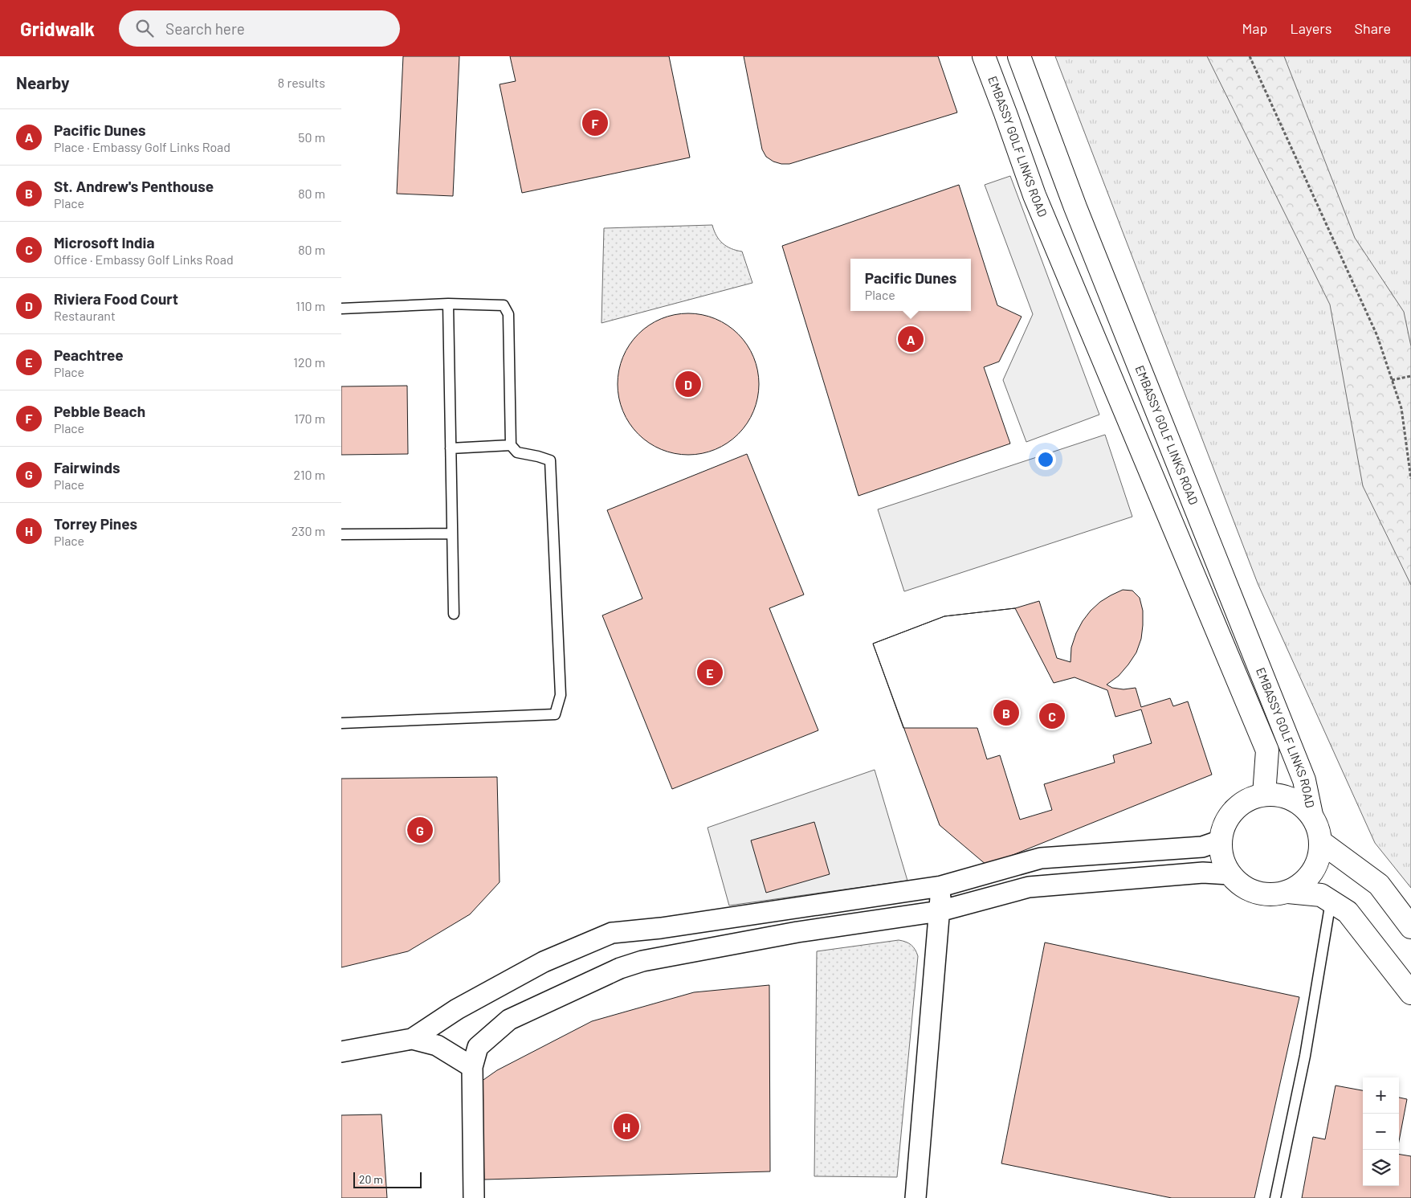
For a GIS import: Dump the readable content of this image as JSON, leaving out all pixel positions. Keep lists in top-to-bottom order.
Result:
{
  "streets": {
    "street": ["EMBASSY GOLF LINKS ROAD"]
  },
  "scale_bar": "20 m",
  "page": {
    "header": "Gridwalk",
    "search": "Search here",
    "nav": ["Map", "Layers", "Share"],
    "heading": ["Nearby", "8 results"],
    "list": [
      {
        "mark": "A",
        "name": "Pacific Dunes",
        "note": "Place · Embassy Golf Links Road",
        "value": "50 m"
      },
      {
        "mark": "B",
        "name": "St. Andrew's Penthouse",
        "note": "Place",
        "value": "80 m"
      },
      {
        "mark": "C",
        "name": "Microsoft India",
        "note": "Office · Embassy Golf Links Road",
        "value": "80 m"
      },
      {
        "mark": "D",
        "name": "Riviera Food Court",
        "note": "Restaurant",
        "value": "110 m"
      },
      {
        "mark": "E",
        "name": "Peachtree",
        "note": "Place",
        "value": "120 m"
      },
      {
        "mark": "F",
        "name": "Pebble Beach",
        "note": "Place",
        "value": "170 m"
      },
      {
        "mark": "G",
        "name": "Fairwinds",
        "note": "Place",
        "value": "210 m"
      },
      {
        "mark": "H",
        "name": "Torrey Pines",
        "note": "Place",
        "value": "230 m"
      }
    ],
    "pins": [
      "F",
      "A",
      "D",
      "E",
      "B",
      "C",
      "G",
      "H"
    ],
    "popup": ["Pacific Dunes", "Place"],
    "map_buttons": ["+", "−"],
    "scale": "20 m"
  }
}
